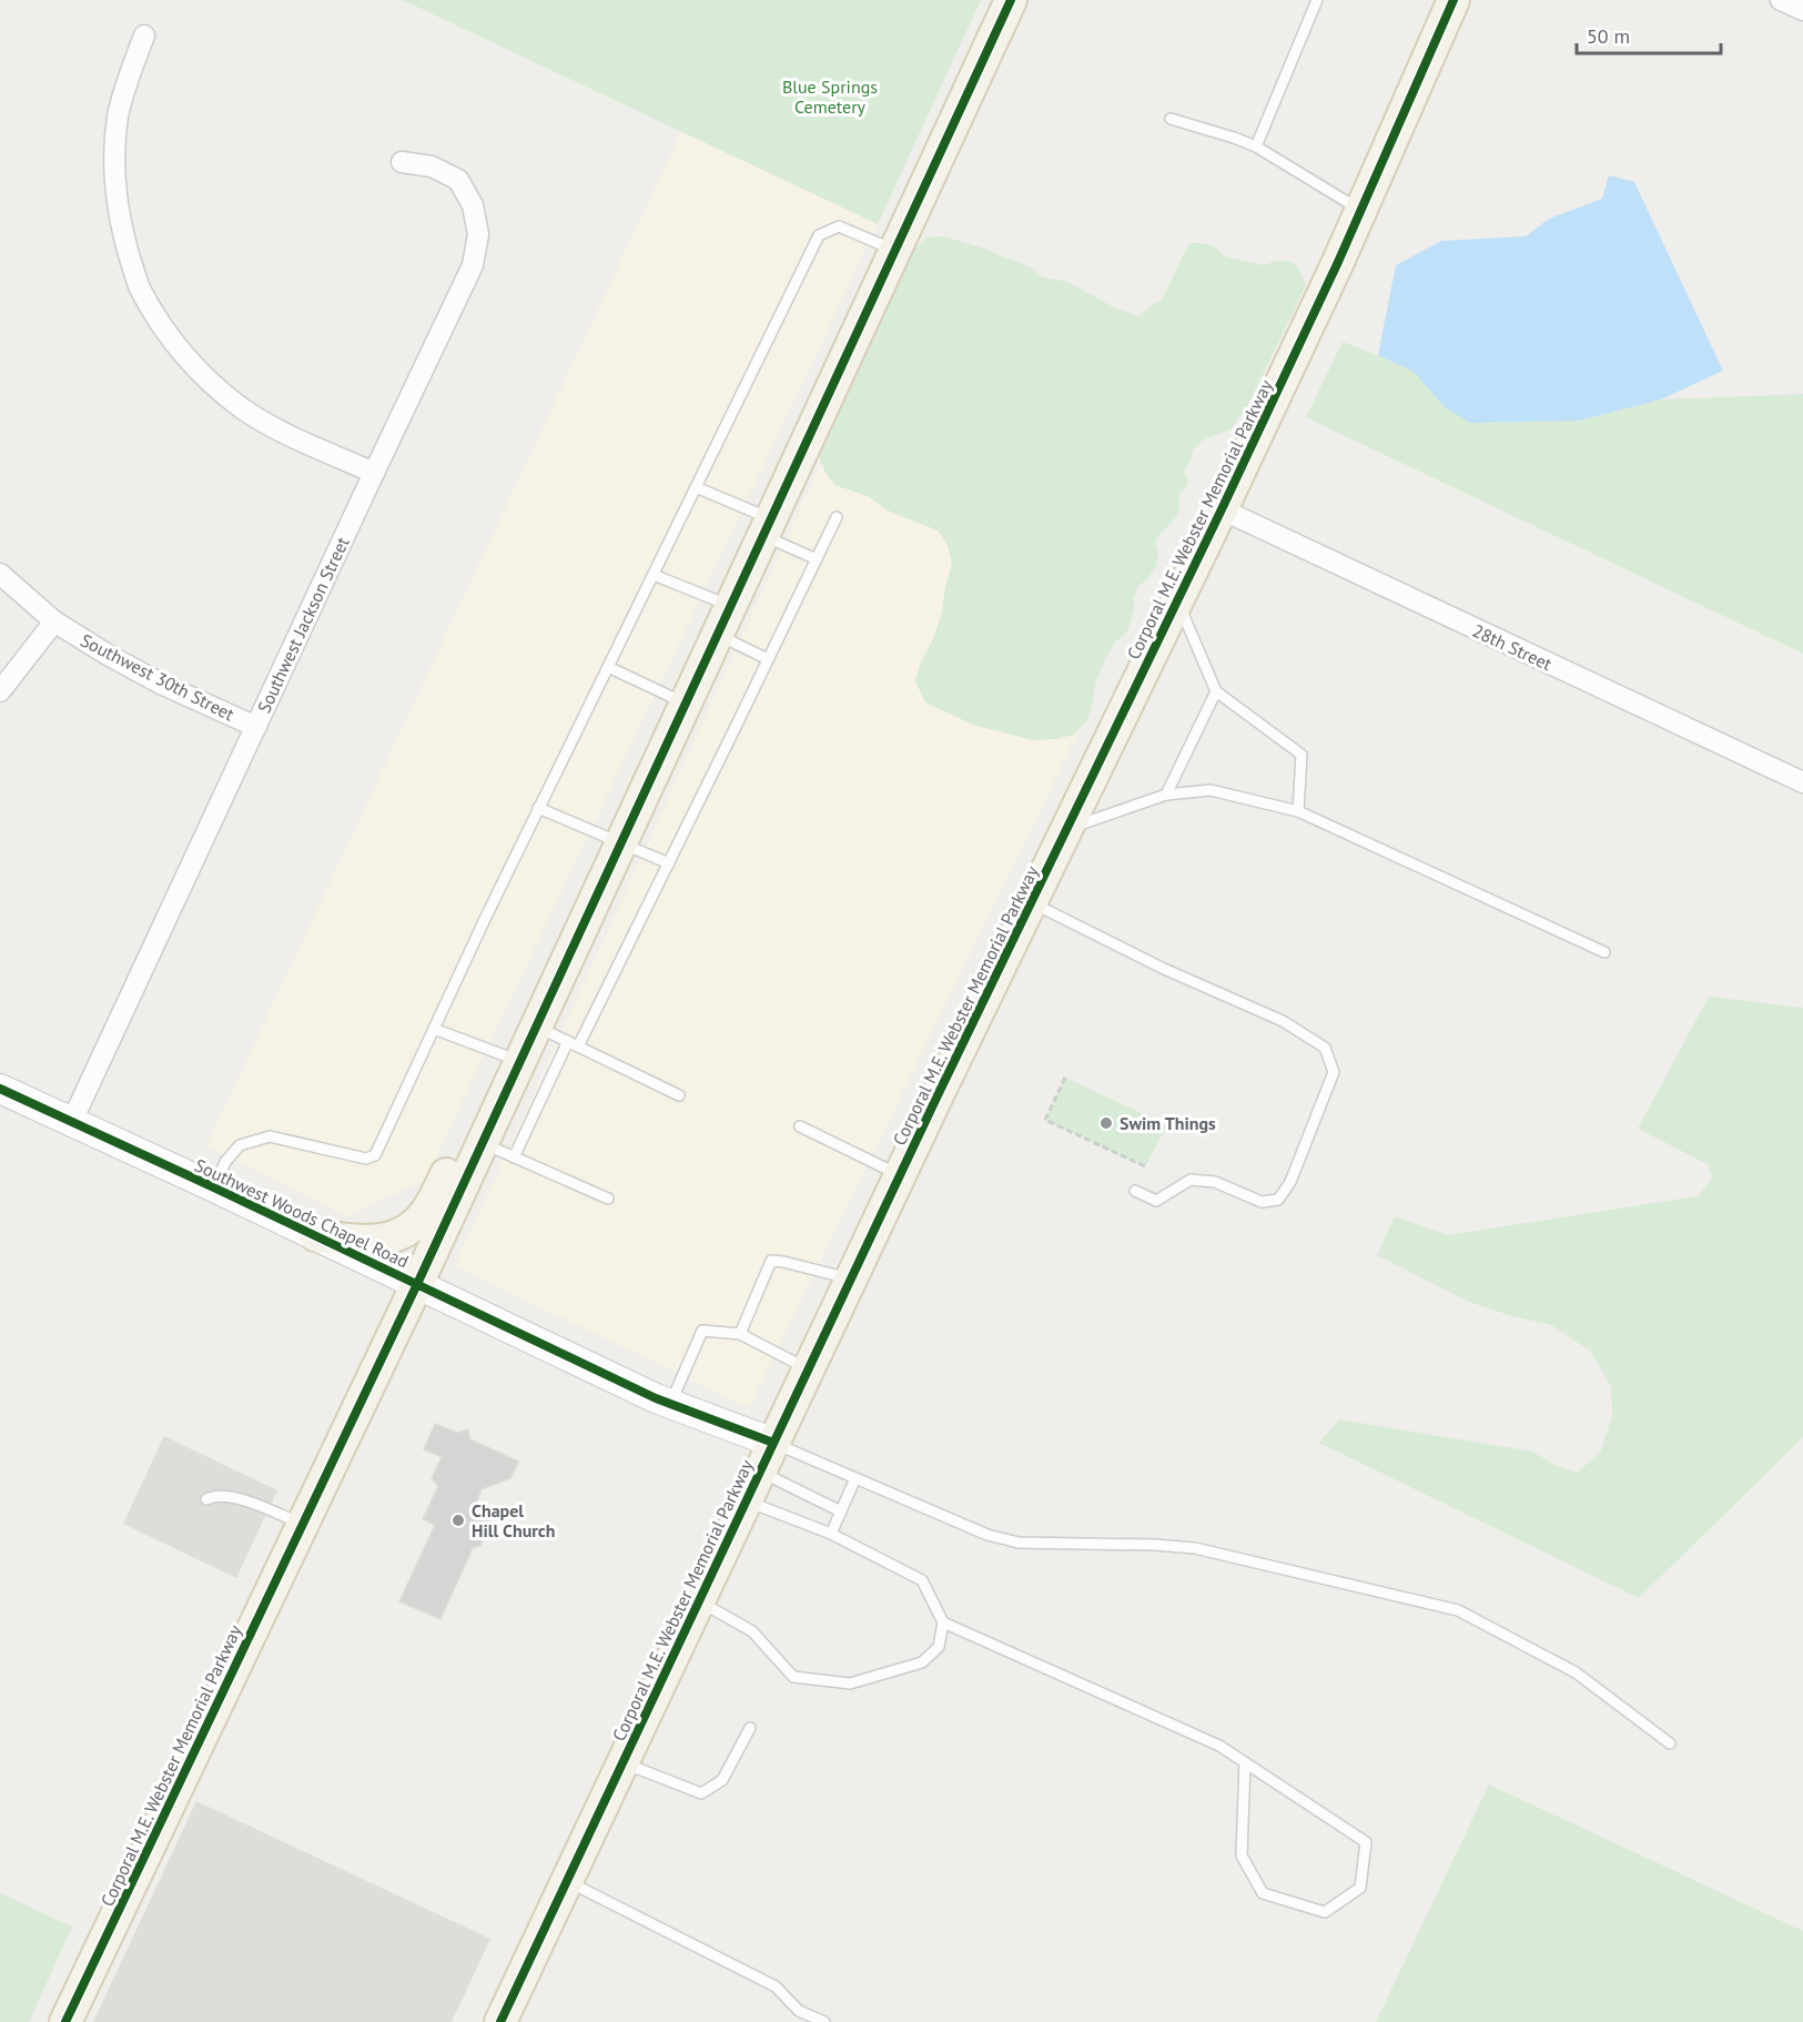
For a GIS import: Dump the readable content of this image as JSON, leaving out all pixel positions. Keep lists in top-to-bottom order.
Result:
{
  "streets": {
    "main road": ["Corporal M.E. Webster Memorial Parkway", "Southwest Woods Chapel Road"],
    "street": ["Southwest Jackson Street", "28th Street", "Southwest 30th Street"]
  },
  "crossings": [
    ["Corporal M.E. Webster Memorial Parkway", "28th Street"],
    ["Corporal M.E. Webster Memorial Parkway", "Southwest Woods Chapel Road"],
    ["Southwest Jackson Street", "Southwest 30th Street"],
    ["Southwest Jackson Street", "Southwest Woods Chapel Road"]
  ],
  "parks": ["Blue Springs Cemetery"],
  "places": ["Swim Things", "Chapel Hill Church"],
  "scale_bar": "50 m"
}
